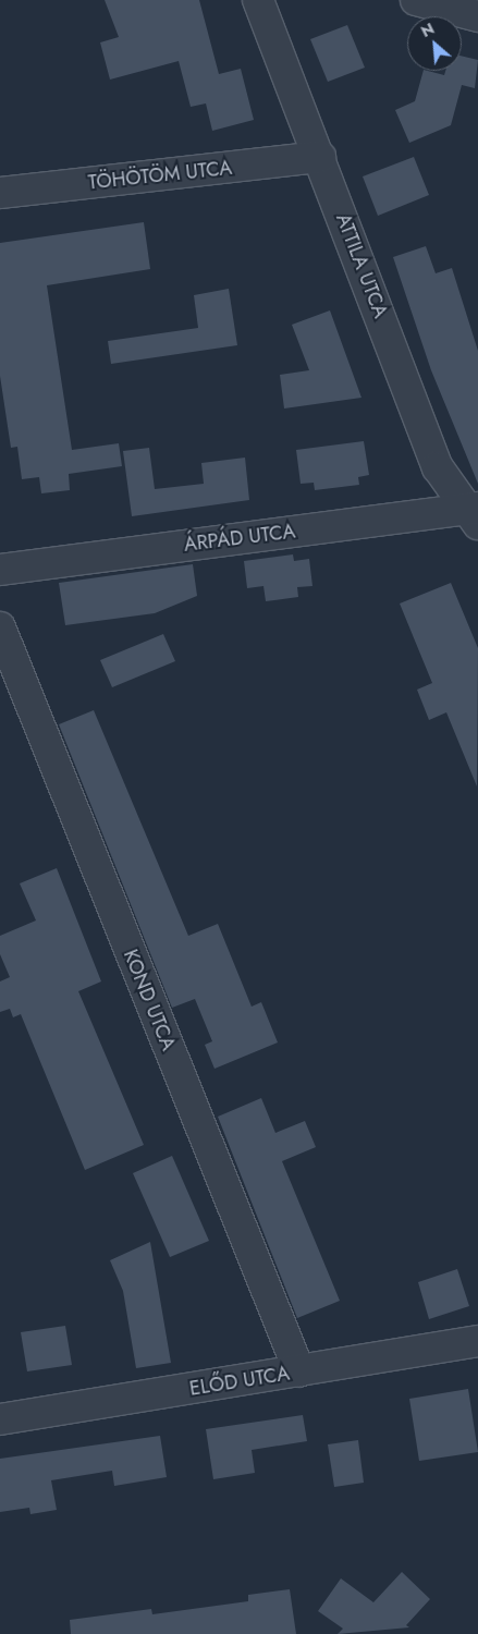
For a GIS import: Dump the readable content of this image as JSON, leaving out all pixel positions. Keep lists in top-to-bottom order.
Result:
{
  "streets": {
    "street": [
      "TÖHÖTÖM UTCA",
      "ATTILA UTCA",
      "ÁRPÁD UTCA",
      "KOND UTCA",
      "ELŐD UTCA"
    ]
  },
  "crossings": [
    ["TÖHÖTÖM UTCA", "ATTILA UTCA"],
    ["ATTILA UTCA", "ÁRPÁD UTCA"],
    ["KOND UTCA", "ELŐD UTCA"]
  ],
  "north": "top left"
}
